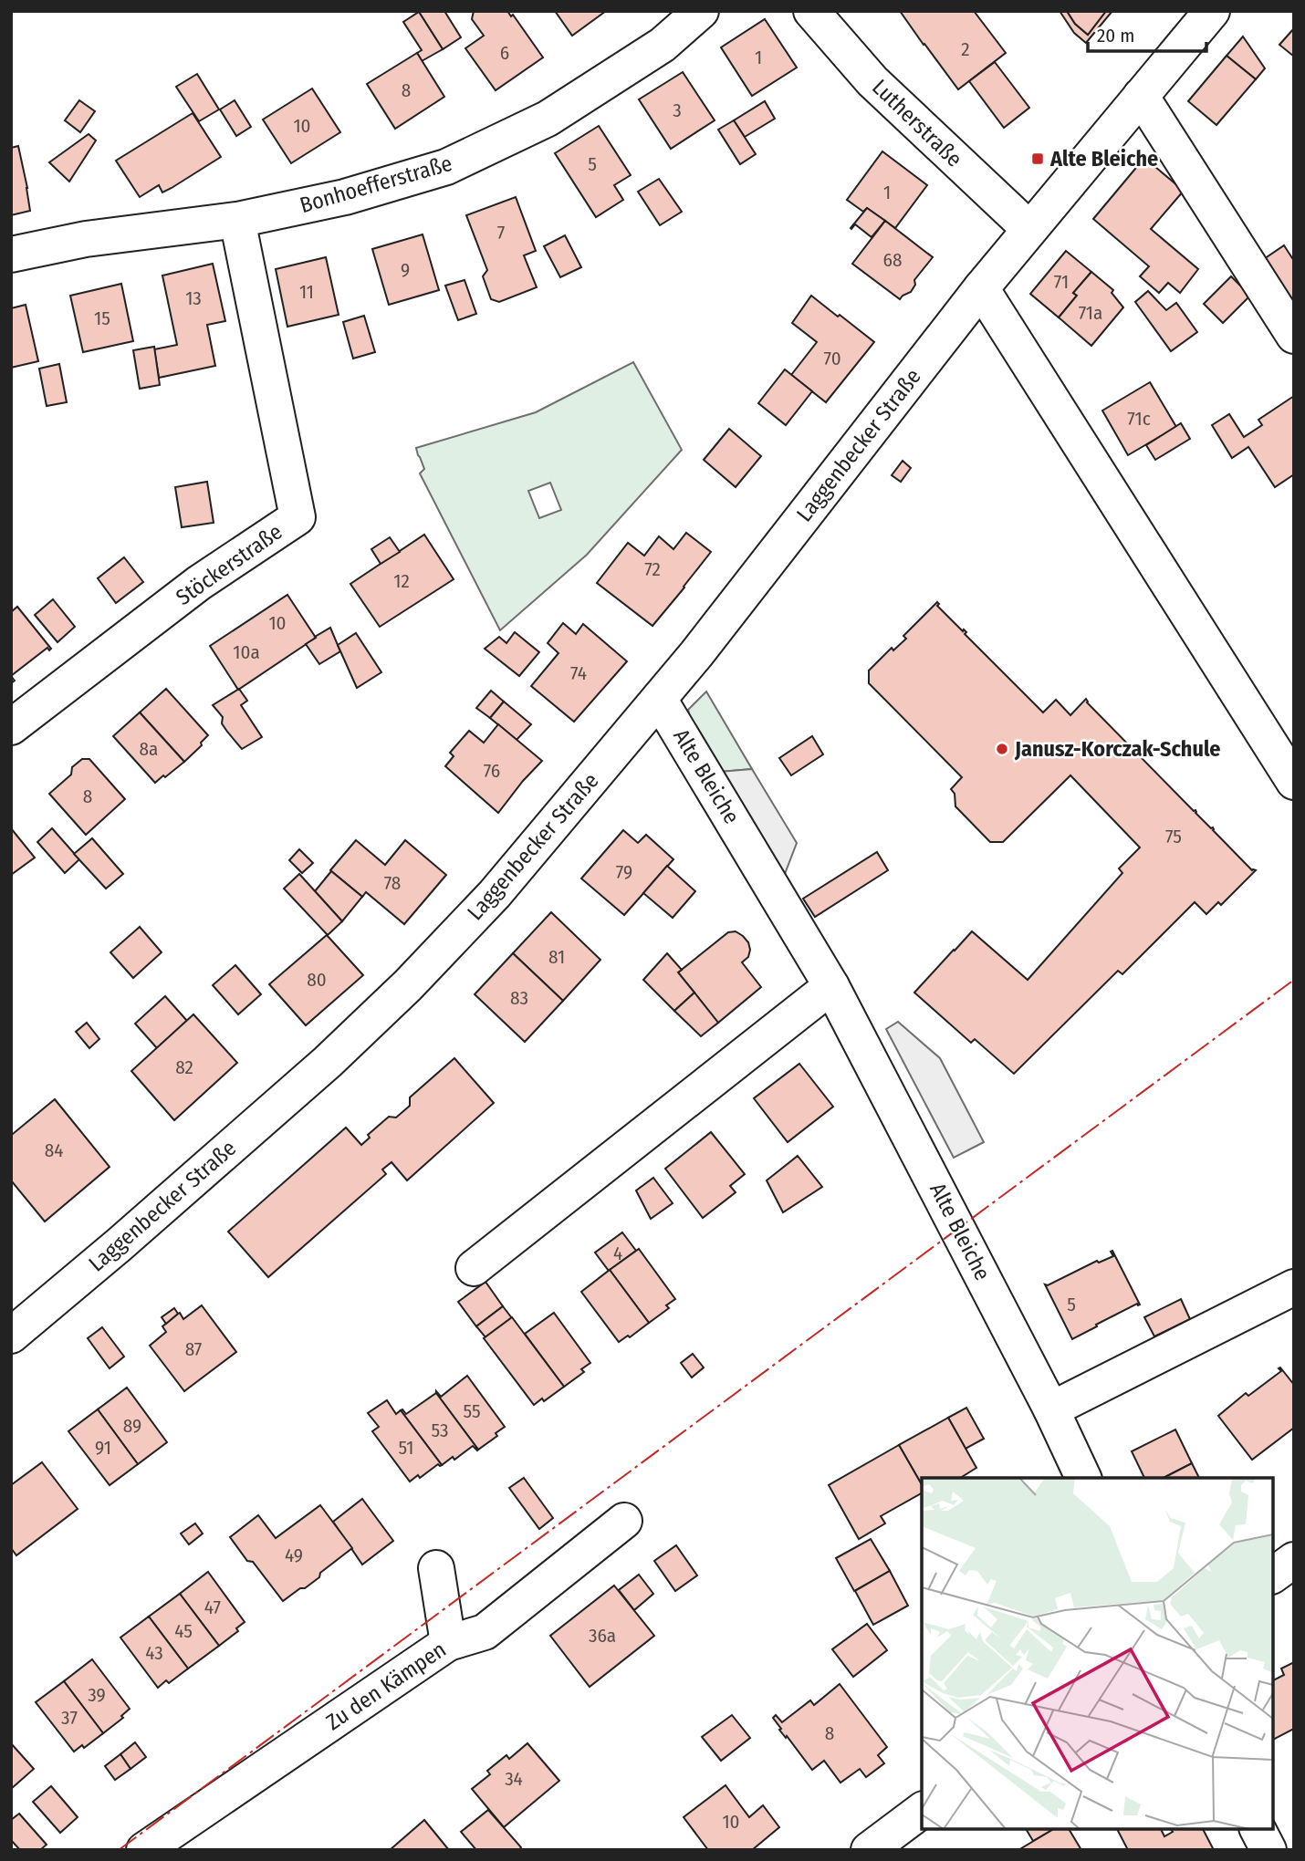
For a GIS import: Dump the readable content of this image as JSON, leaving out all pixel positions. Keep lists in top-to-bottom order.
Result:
{
  "streets": {
    "street": [
      "Lutherstraße",
      "Bonhoefferstraße",
      "Laggenbecker Straße",
      "Stöckerstraße",
      "Alte Bleiche",
      "Zu den Kämpen"
    ]
  },
  "crossings": [
    ["Lutherstraße", "Laggenbecker Straße"],
    ["Bonhoefferstraße", "Stöckerstraße"],
    ["Laggenbecker Straße", "Alte Bleiche"]
  ],
  "places": {
    "transit": ["Alte Bleiche"],
    "other": ["Janusz-Korczak-Schule"]
  },
  "house_numbers": [
    "2",
    "6",
    "1",
    "8",
    "3",
    "10",
    "5",
    "1",
    "7",
    "68",
    "9",
    "71",
    "11",
    "13",
    "71a",
    "15",
    "70",
    "71c",
    "72",
    "12",
    "10",
    "10a",
    "74",
    "8a",
    "76",
    "8",
    "75",
    "79",
    "78",
    "81",
    "80",
    "83",
    "82",
    "84",
    "4",
    "5",
    "87",
    "55",
    "89",
    "53",
    "91",
    "51",
    "49",
    "47",
    "45",
    "36a",
    "43",
    "39",
    "37",
    "8",
    "34",
    "10"
  ],
  "scale_bar": "20 m"
}
